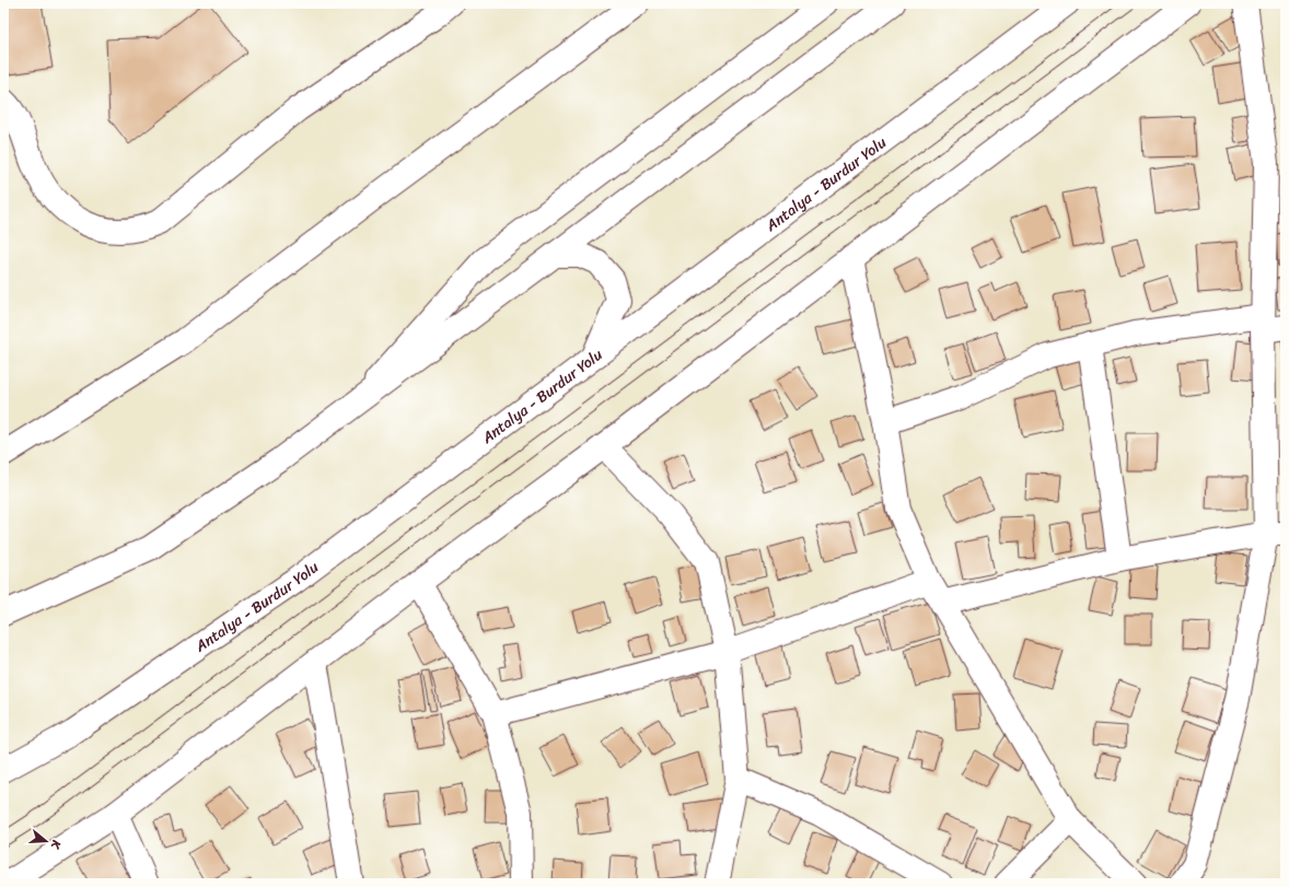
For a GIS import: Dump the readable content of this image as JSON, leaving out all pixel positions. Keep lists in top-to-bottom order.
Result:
{
  "streets": {
    "main road": ["Antalya - Burdur Yolu"]
  },
  "north": "right"
}
